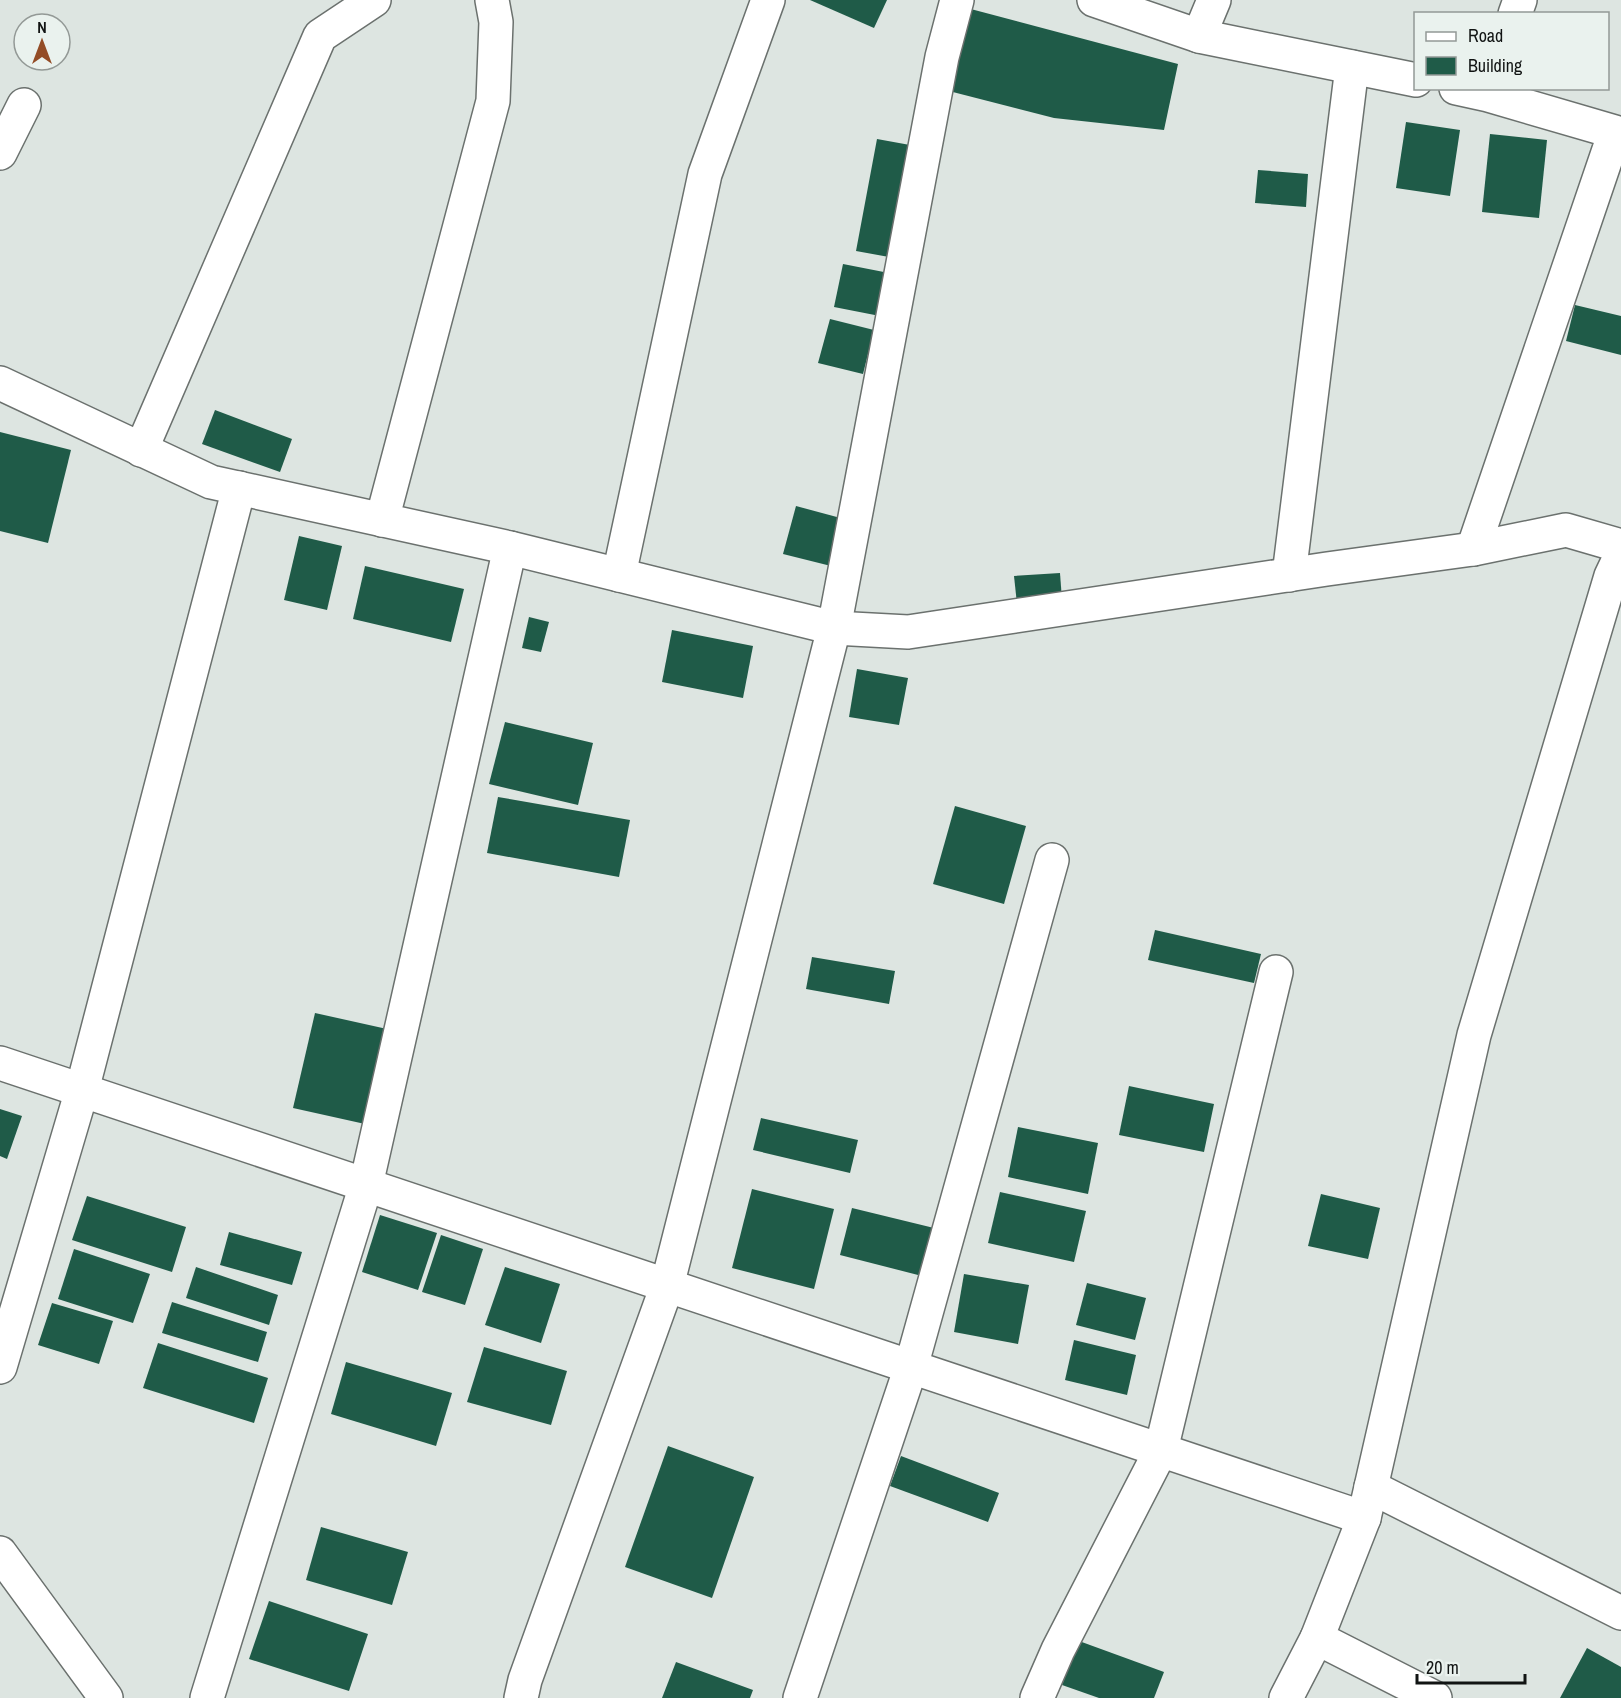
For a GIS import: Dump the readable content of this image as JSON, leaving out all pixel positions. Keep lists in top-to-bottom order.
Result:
{
  "legend": ["Road", "Building"],
  "scale_bar": "20 m",
  "north": "top"
}
